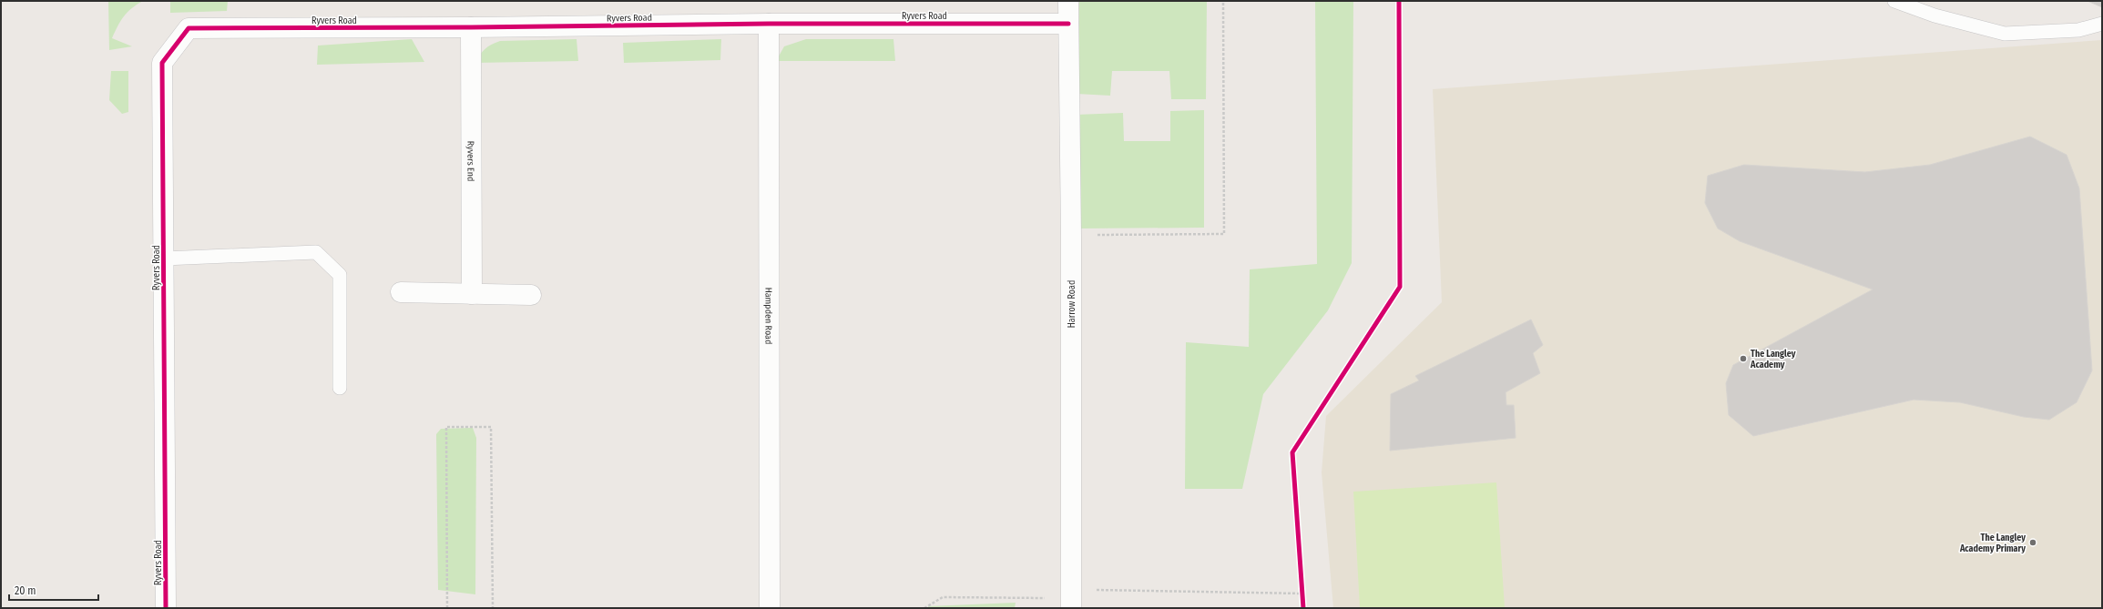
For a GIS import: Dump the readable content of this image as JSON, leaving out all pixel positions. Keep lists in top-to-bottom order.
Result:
{
  "streets": {
    "street": [
      "Ryvers Road",
      "Ryvers End",
      "Harrow Road",
      "Hampden Road"
    ]
  },
  "crossings": [
    ["Ryvers Road", "Ryvers End"],
    ["Ryvers Road", "Harrow Road"],
    ["Ryvers Road", "Hampden Road"]
  ],
  "places": ["The Langley Academy", "The Langley Academy Primary"],
  "scale_bar": "20 m"
}
